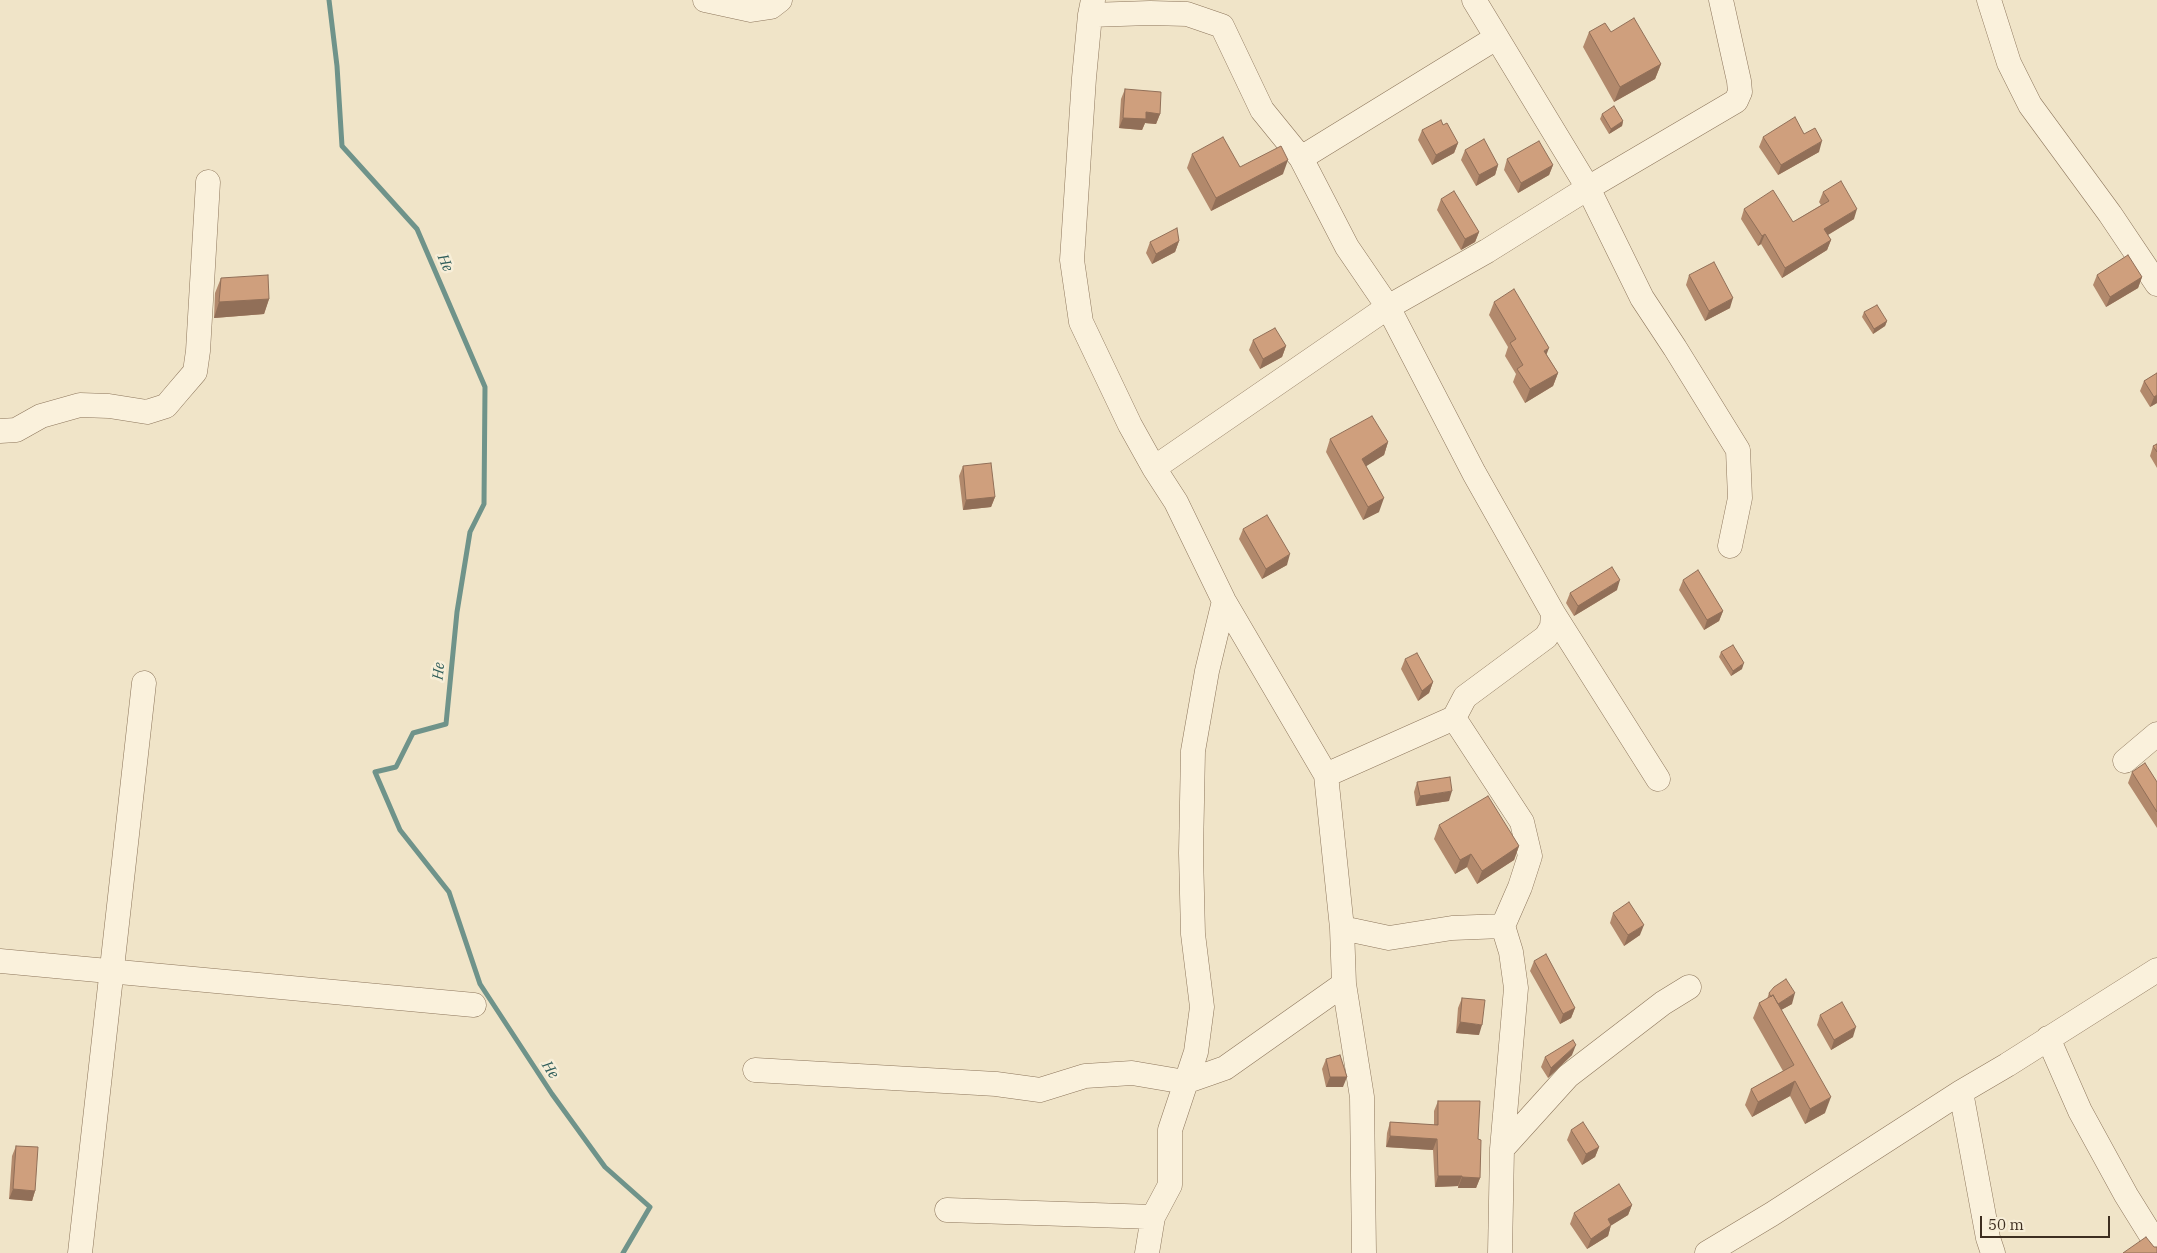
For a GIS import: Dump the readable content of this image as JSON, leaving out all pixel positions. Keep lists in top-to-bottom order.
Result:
{
  "water": ["He"],
  "scale_bar": "50 m"
}
